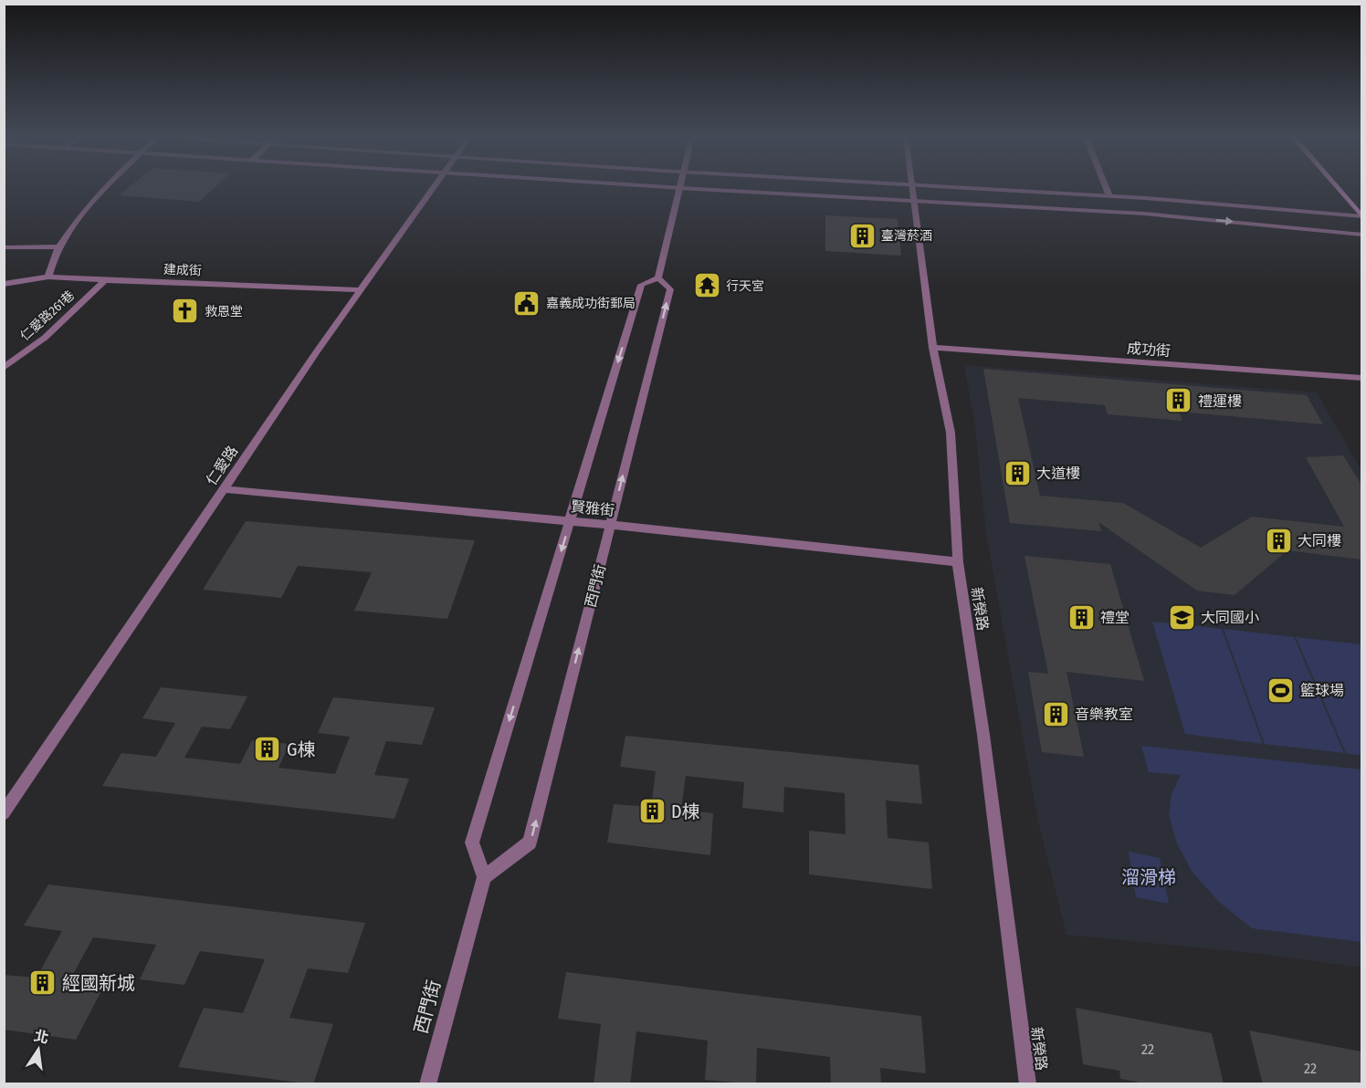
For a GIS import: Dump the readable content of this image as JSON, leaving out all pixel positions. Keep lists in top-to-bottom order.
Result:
{
  "streets": {
    "street": [
      "建成街",
      "仁愛路261巷",
      "成功街",
      "仁愛路",
      "賢雅街",
      "西門街",
      "新榮路"
    ]
  },
  "crossings": [
    ["建成街", "仁愛路261巷"],
    ["建成街", "仁愛路"],
    ["成功街", "新榮路"],
    ["仁愛路", "賢雅街"],
    ["賢雅街", "西門街"],
    ["賢雅街", "新榮路"]
  ],
  "parks": ["溜滑梯"],
  "places": {
    "building": [
      "臺灣菸酒",
      "禮運樓",
      "大道樓",
      "大同樓",
      "禮堂",
      "音樂教室",
      "G棟",
      "D棟",
      "經國新城"
    ],
    "temple": ["行天宮"],
    "public building": ["嘉義成功街郵局"],
    "church": ["救恩堂"],
    "school or university": ["大同國小"],
    "sports": ["籃球場"]
  },
  "house_numbers": ["22", "22"],
  "north": "top"
}
